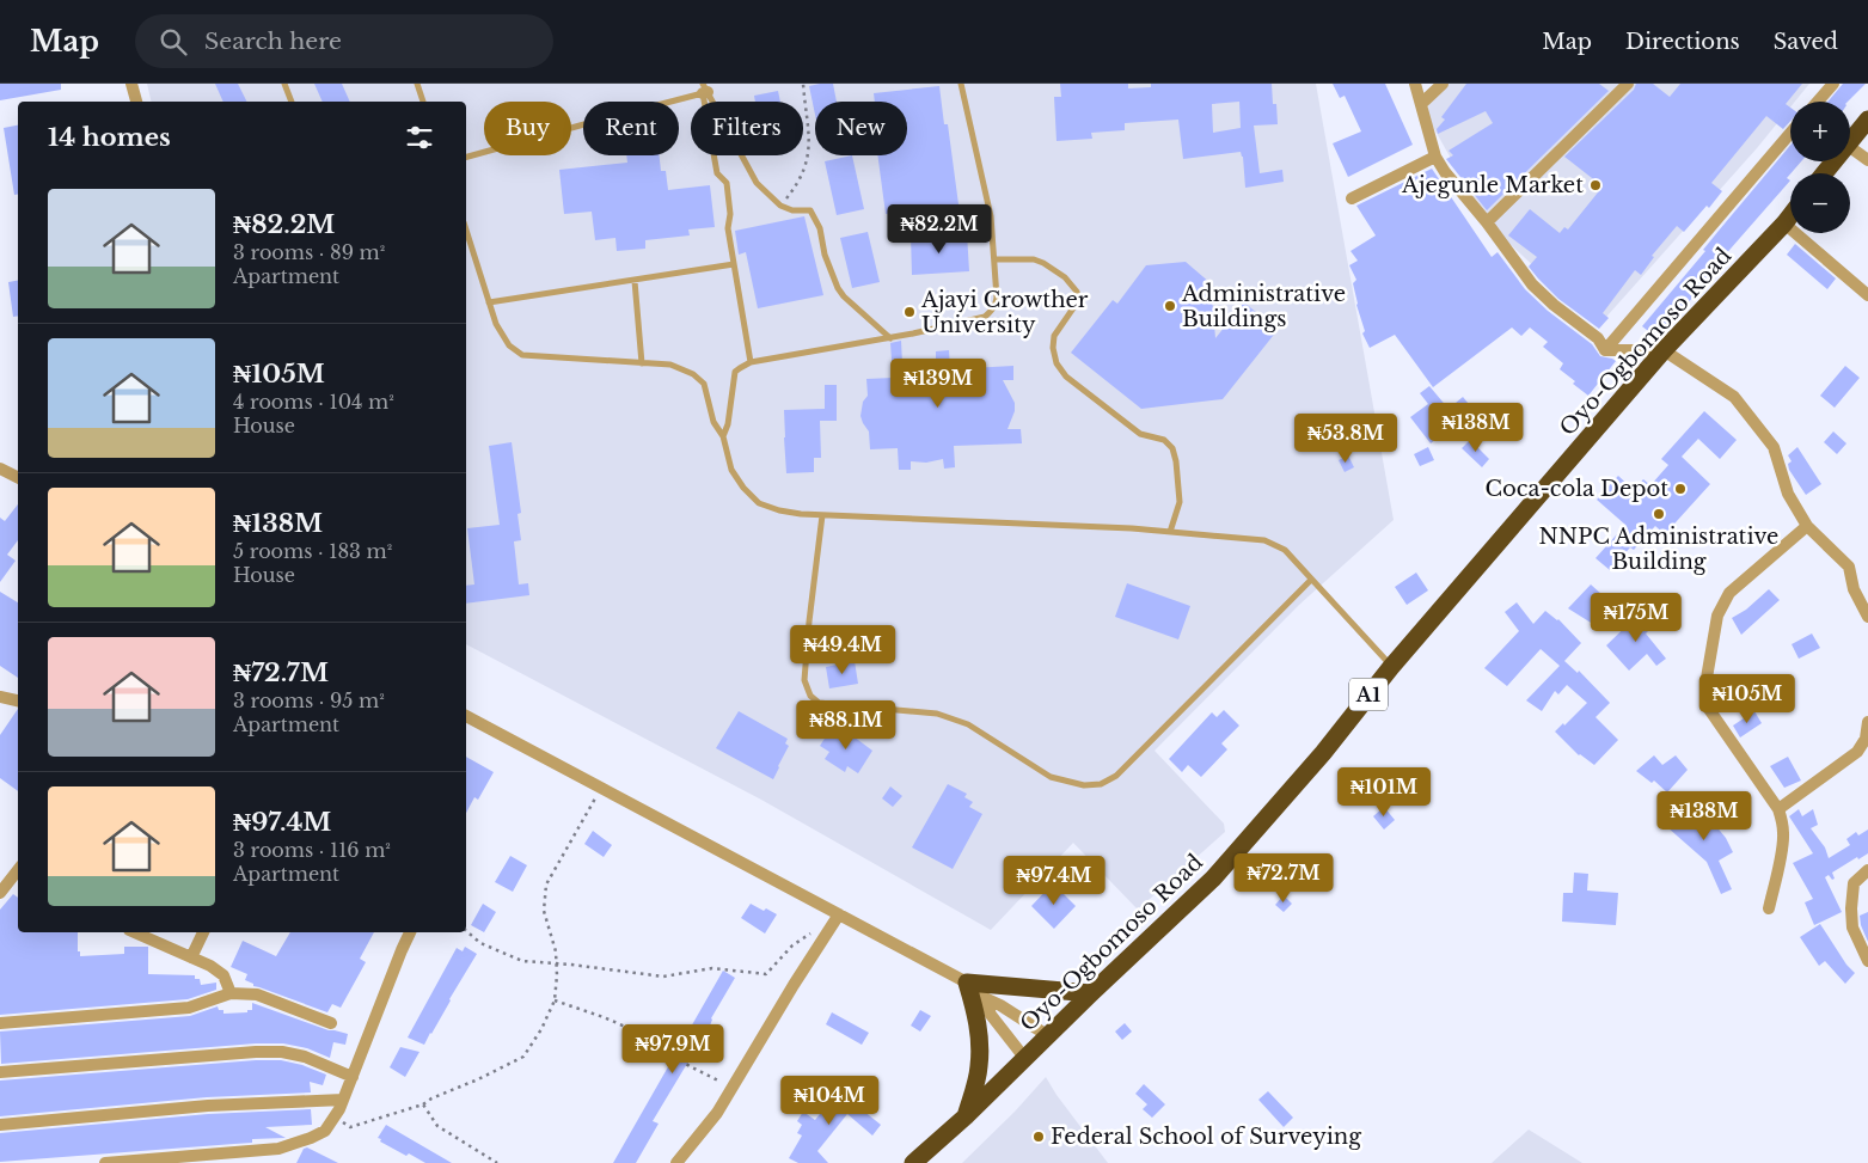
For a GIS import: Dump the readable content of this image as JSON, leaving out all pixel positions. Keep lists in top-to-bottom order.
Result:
{
  "streets": {
    "highway": ["Oyo-Ogbomoso Road", "A1"]
  },
  "places": [
    "Ajegunle Market",
    "Administrative Buildings",
    "Ajayi Crowther University",
    "Coca-cola Depot",
    "NNPC Administrative Building",
    "Federal School of Surveying"
  ],
  "page": {
    "header": "Map",
    "search": "Search here",
    "nav": ["Map", "Directions", "Saved"],
    "map_buttons": ["+", "−"],
    "chip": [
      "Buy",
      "Rent",
      "Filters",
      "New"
    ],
    "heading": "14 homes",
    "list": [
      {
        "name": "₦82.2M",
        "note": "3 rooms · 89 m² · Apartment"
      },
      {
        "name": "₦105M",
        "note": "4 rooms · 104 m² · House"
      },
      {
        "name": "₦138M",
        "note": "5 rooms · 183 m² · House"
      },
      {
        "name": "₦72.7M",
        "note": "3 rooms · 95 m² · Apartment"
      },
      {
        "name": "₦97.4M",
        "note": "3 rooms · 116 m² · Apartment"
      }
    ],
    "price": [
      "₦82.2M",
      "₦139M",
      "₦138M",
      "₦53.8M",
      "₦175M",
      "₦49.4M",
      "₦105M",
      "₦88.1M",
      "₦101M",
      "₦138M",
      "₦72.7M",
      "₦97.4M",
      "₦97.9M",
      "₦104M"
    ]
  }
}
